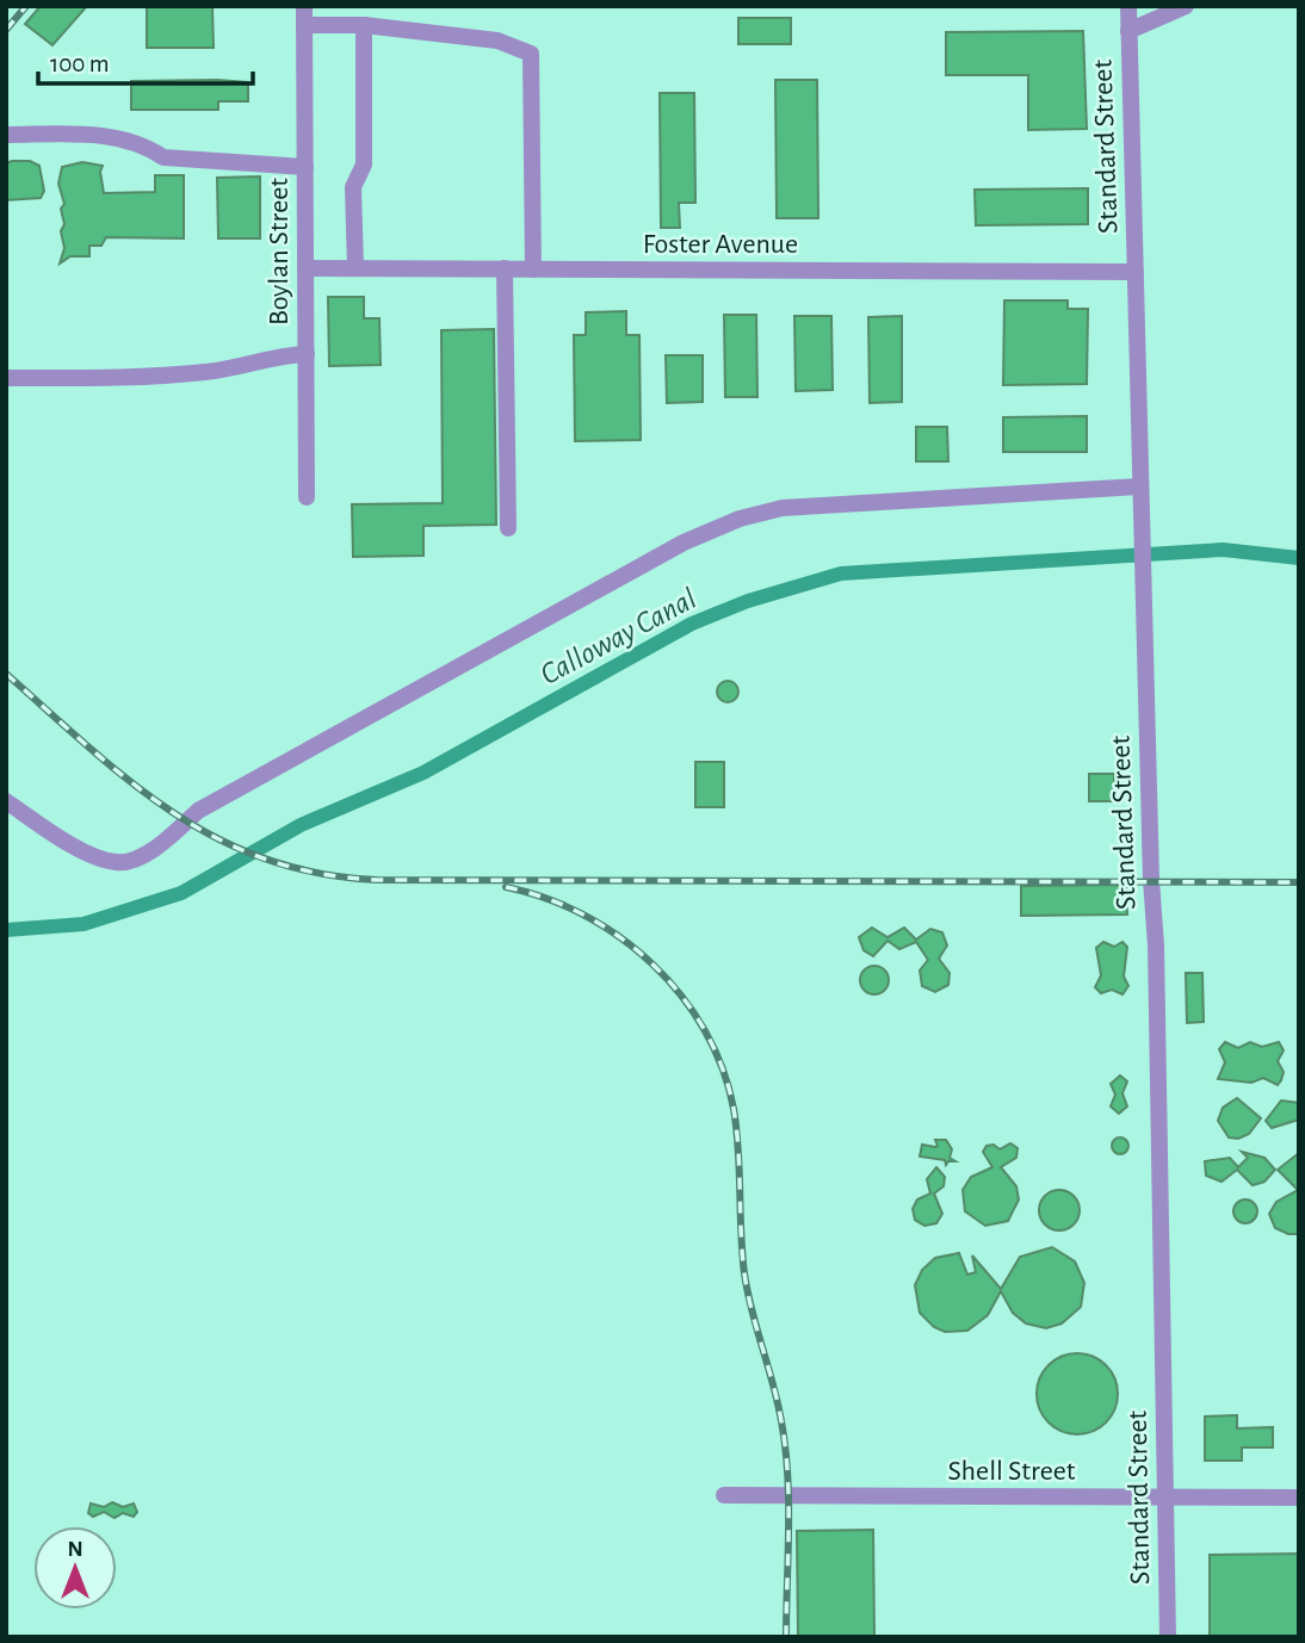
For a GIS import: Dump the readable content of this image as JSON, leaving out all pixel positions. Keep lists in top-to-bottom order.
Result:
{
  "streets": {
    "street": [
      "Standard Street",
      "Foster Avenue",
      "Boylan Street",
      "Shell Street"
    ]
  },
  "crossings": [
    ["Standard Street", "Foster Avenue"],
    ["Standard Street", "Shell Street"],
    ["Foster Avenue", "Boylan Street"]
  ],
  "water": ["Calloway Canal"],
  "scale_bar": "100 m",
  "north": "top"
}
